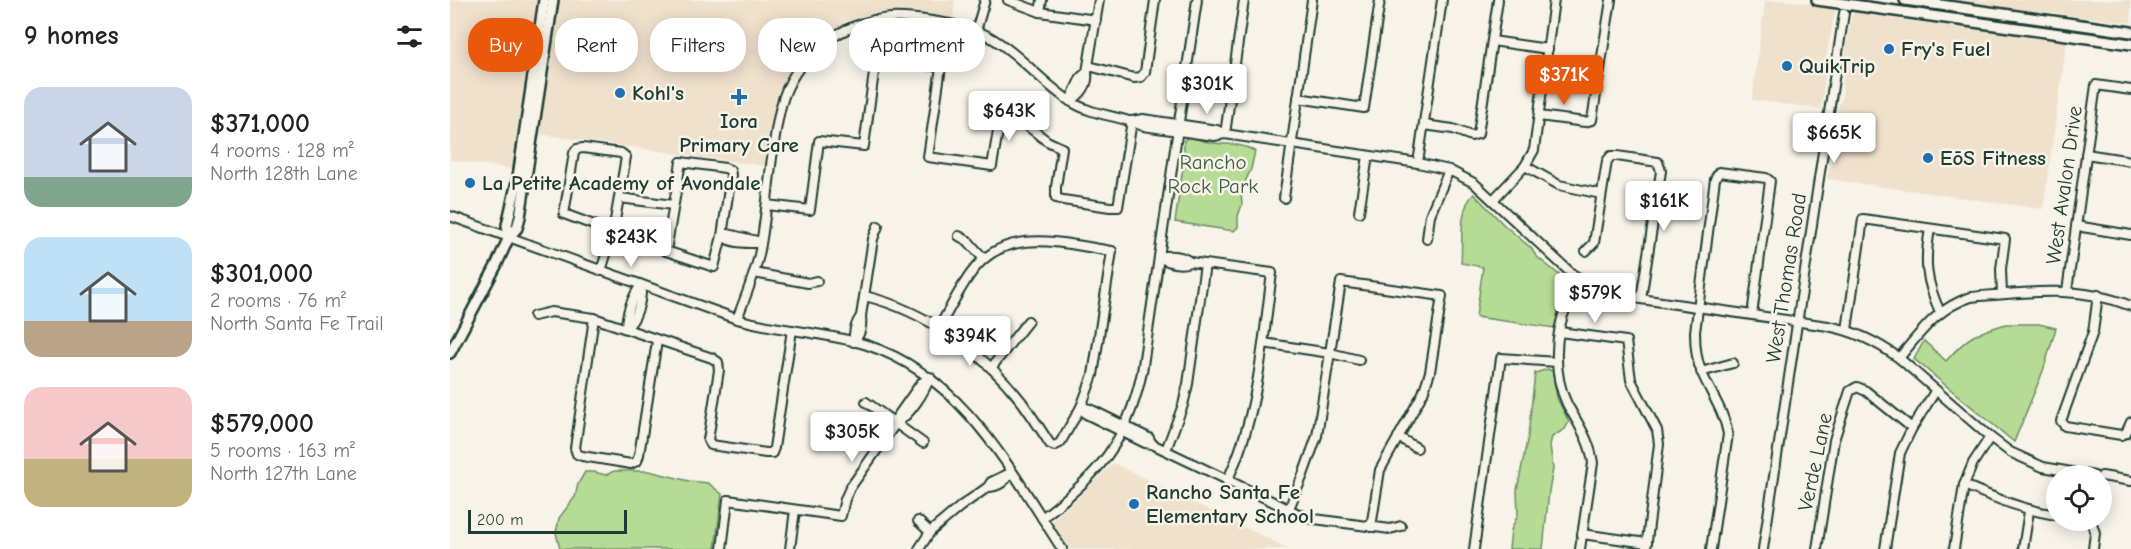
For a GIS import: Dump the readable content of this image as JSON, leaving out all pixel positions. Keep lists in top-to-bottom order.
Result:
{
  "streets": {
    "main road": ["West Thomas Road"],
    "street": ["West Avalon Drive", "Verde Lane"]
  },
  "parks": ["Rancho Rock Park"],
  "places": {
    "other": [
      "Fry's Fuel",
      "QuikTrip",
      "Kohl's",
      "EōS Fitness",
      "La Petite Academy of Avondale",
      "Rancho Santa Fe Elementary School"
    ],
    "health": ["Iora Primary Care"]
  },
  "scale_bar": "200 m",
  "page": {
    "heading": "9 homes",
    "chip": [
      "Buy",
      "Rent",
      "Filters",
      "New",
      "Apartment"
    ],
    "price": [
      "$371K",
      "$301K",
      "$643K",
      "$665K",
      "$161K",
      "$243K",
      "$579K",
      "$394K",
      "$305K"
    ],
    "list": [
      {
        "name": "$371,000",
        "note": "4 rooms · 128 m² · North 128th Lane"
      },
      {
        "name": "$301,000",
        "note": "2 rooms · 76 m² · North Santa Fe Trail"
      },
      {
        "name": "$579,000",
        "note": "5 rooms · 163 m² · North 127th Lane"
      }
    ],
    "scale": "200 m"
  }
}
